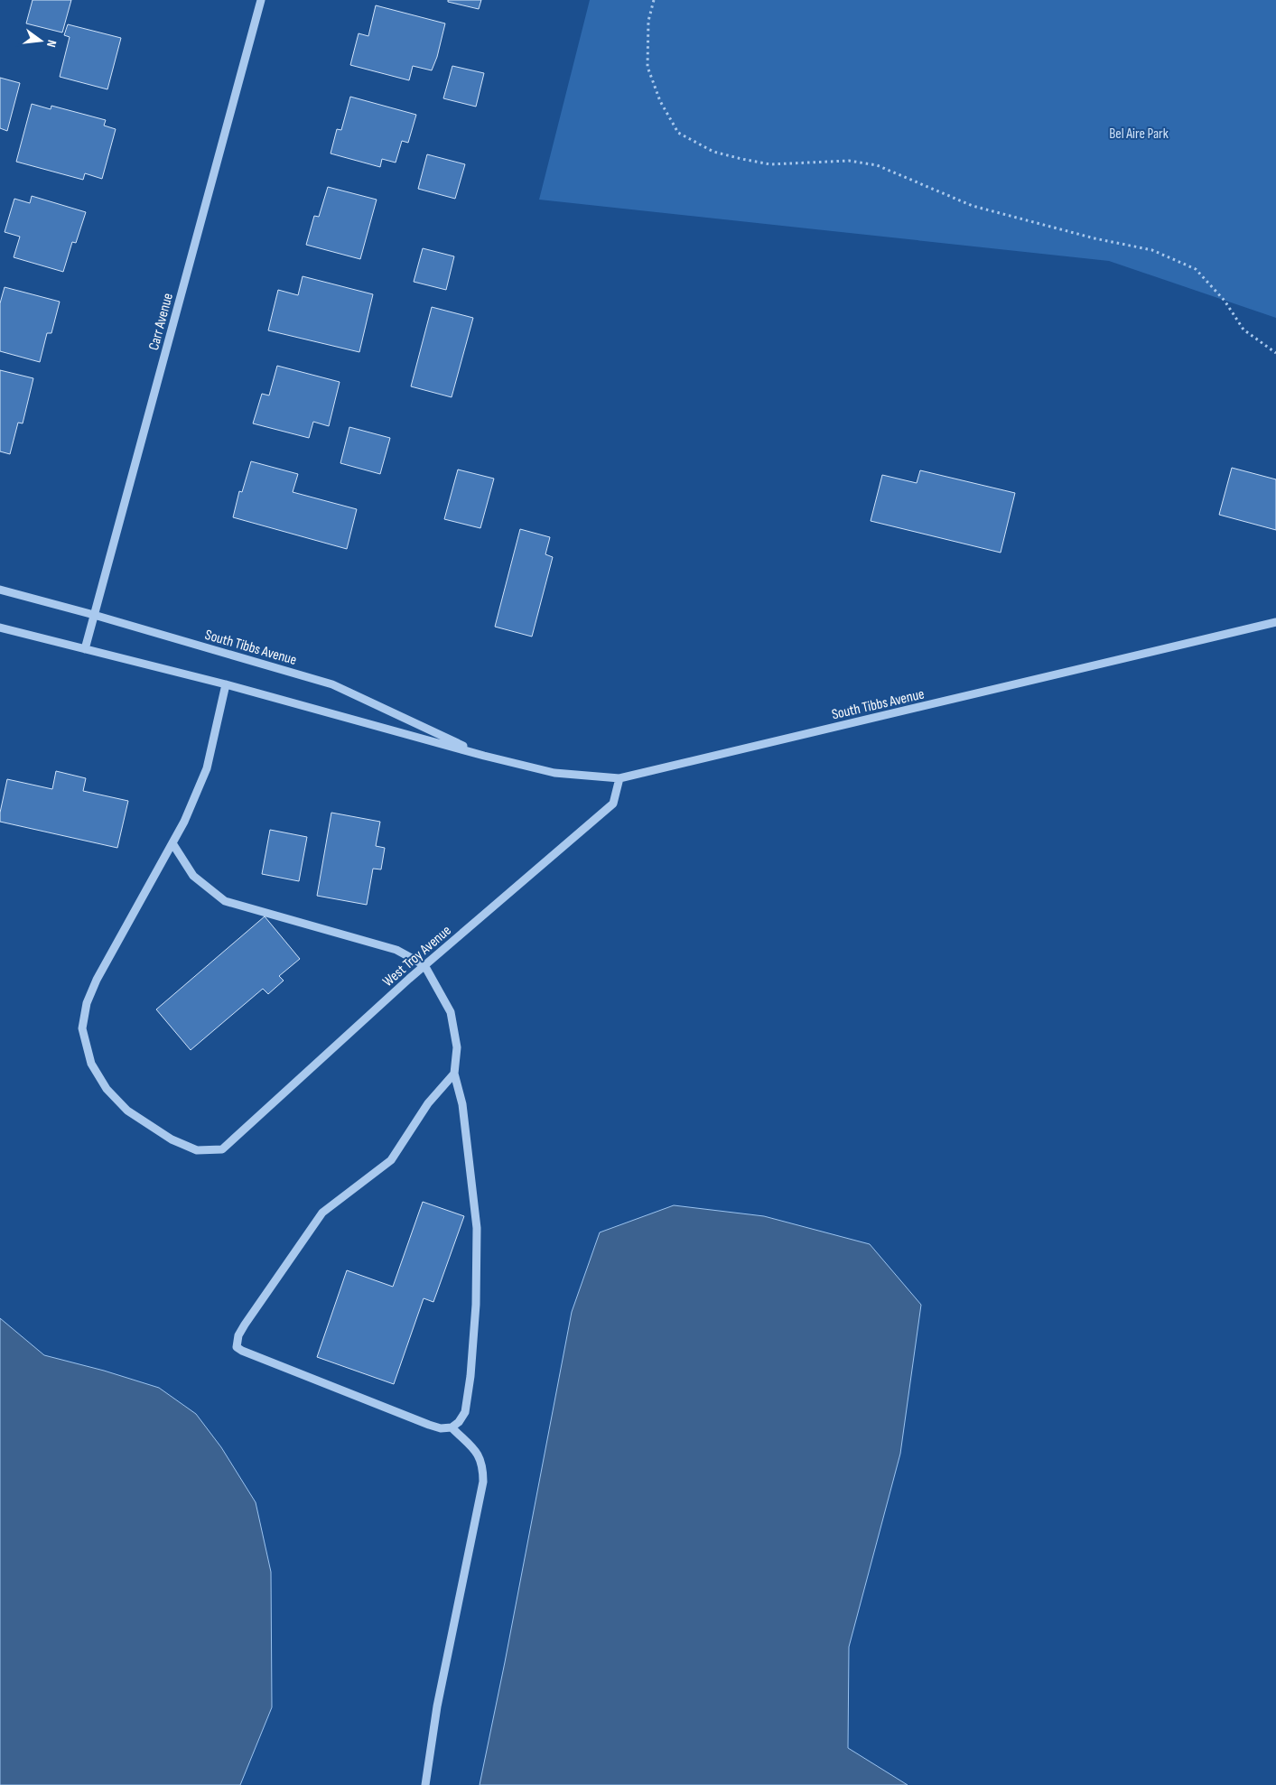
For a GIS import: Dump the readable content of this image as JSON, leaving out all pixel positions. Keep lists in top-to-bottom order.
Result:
{
  "streets": {
    "street": ["Carr Avenue", "South Tibbs Avenue", "West Troy Avenue"]
  },
  "crossings": [
    ["Carr Avenue", "South Tibbs Avenue"],
    ["South Tibbs Avenue", "West Troy Avenue"]
  ],
  "parks": ["Bel Aire Park"],
  "north": "right"
}
